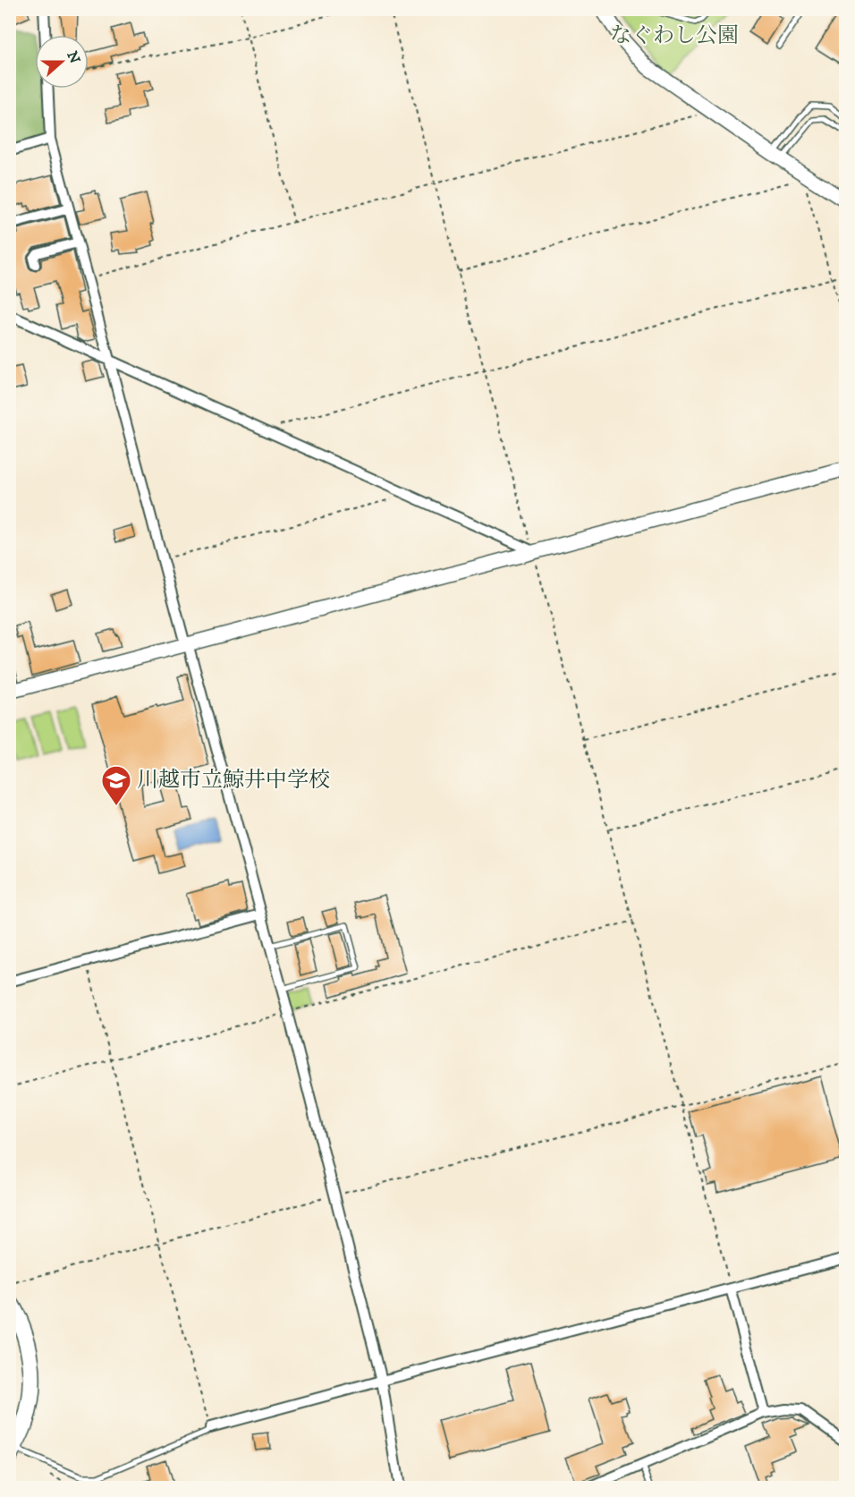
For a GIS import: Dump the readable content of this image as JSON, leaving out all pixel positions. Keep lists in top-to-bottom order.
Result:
{
  "parks": ["なぐわし公園"],
  "places": {
    "school or university": ["川越市立鯨井中学校"]
  },
  "north": "right"
}
